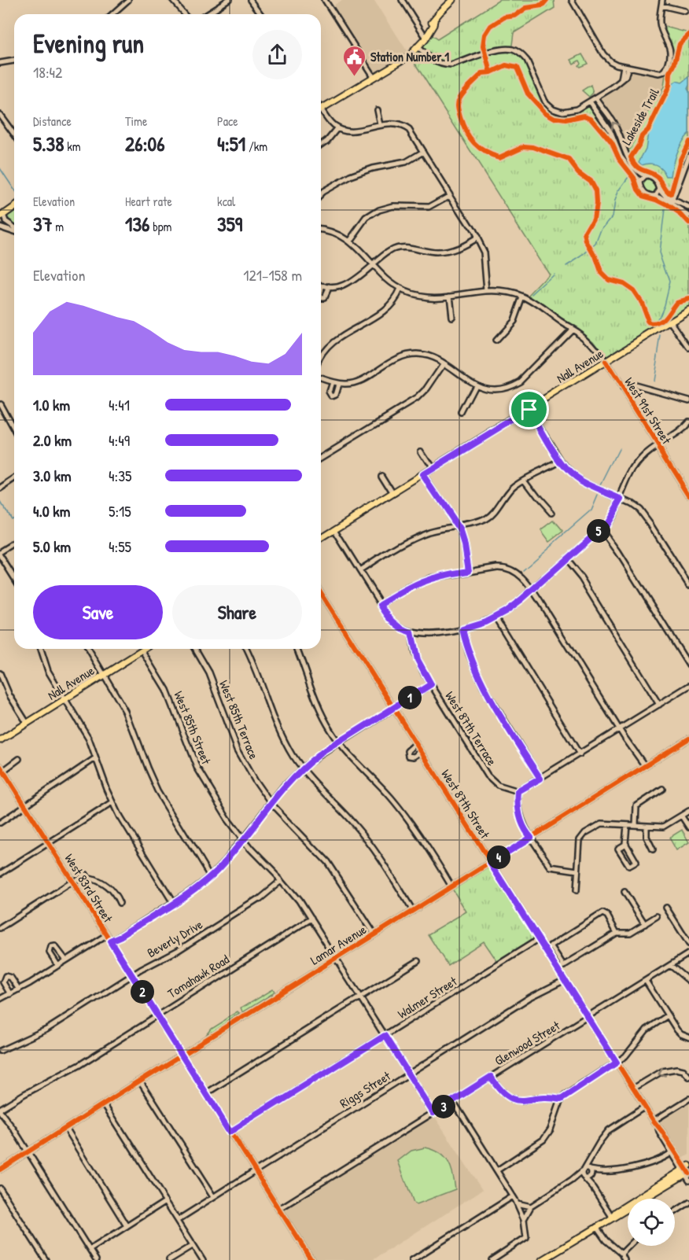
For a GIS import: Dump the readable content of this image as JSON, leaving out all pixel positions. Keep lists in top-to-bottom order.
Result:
{
  "streets": {
    "main road": ["Nall Avenue"],
    "street": [
      "West 91st Street",
      "West 85th Terrace",
      "West 85th Street",
      "West 87th Terrace",
      "West 87th Street",
      "West 83rd Street",
      "Beverly Drive",
      "Lamar Avenue",
      "Tomahawk Road",
      "Walmer Street",
      "Glenwood Street",
      "Riggs Street"
    ],
    "cycle path": ["Lakeside Trail"]
  },
  "crossings": [
    ["Nall Avenue", "West 91st Street"],
    ["Nall Avenue", "West 85th Street"],
    ["West 85th Terrace", "Lamar Avenue"],
    ["West 85th Street", "Beverly Drive"],
    ["West 85th Street", "Lamar Avenue"],
    ["West 85th Street", "Tomahawk Road"],
    ["West 85th Street", "Walmer Street"],
    ["West 85th Street", "Glenwood Street"],
    ["West 85th Street", "Riggs Street"],
    ["West 87th Street", "Lamar Avenue"],
    ["West 87th Street", "Walmer Street"],
    ["West 87th Street", "Glenwood Street"],
    ["West 87th Street", "Riggs Street"],
    ["West 83rd Street", "Beverly Drive"],
    ["West 83rd Street", "Lamar Avenue"],
    ["West 83rd Street", "Tomahawk Road"],
    ["West 83rd Street", "Walmer Street"],
    ["West 83rd Street", "Glenwood Street"],
    ["West 83rd Street", "Riggs Street"]
  ],
  "places": {
    "public building": ["Station Number 1"]
  },
  "page": {
    "heading": ["Evening run", "18:42"],
    "stats": [
      ["Distance", "5.38 km"],
      ["Time", "26:06"],
      ["Pace", "4:51 /km"],
      ["Elevation", "37 m"],
      ["Heart rate", "136 bpm"],
      ["kcal", "359"]
    ],
    "chart": ["Elevation", "121–158 m"],
    "list": [
      {
        "name": "1.0 km",
        "note": "4:41"
      },
      {
        "name": "2.0 km",
        "note": "4:49"
      },
      {
        "name": "3.0 km",
        "note": "4:35"
      },
      {
        "name": "4.0 km",
        "note": "5:15"
      },
      {
        "name": "5.0 km",
        "note": "4:55"
      }
    ],
    "pins": [
      "5",
      "1",
      "4",
      "2",
      "3"
    ],
    "buttons": ["Save", "Share"]
  }
}
